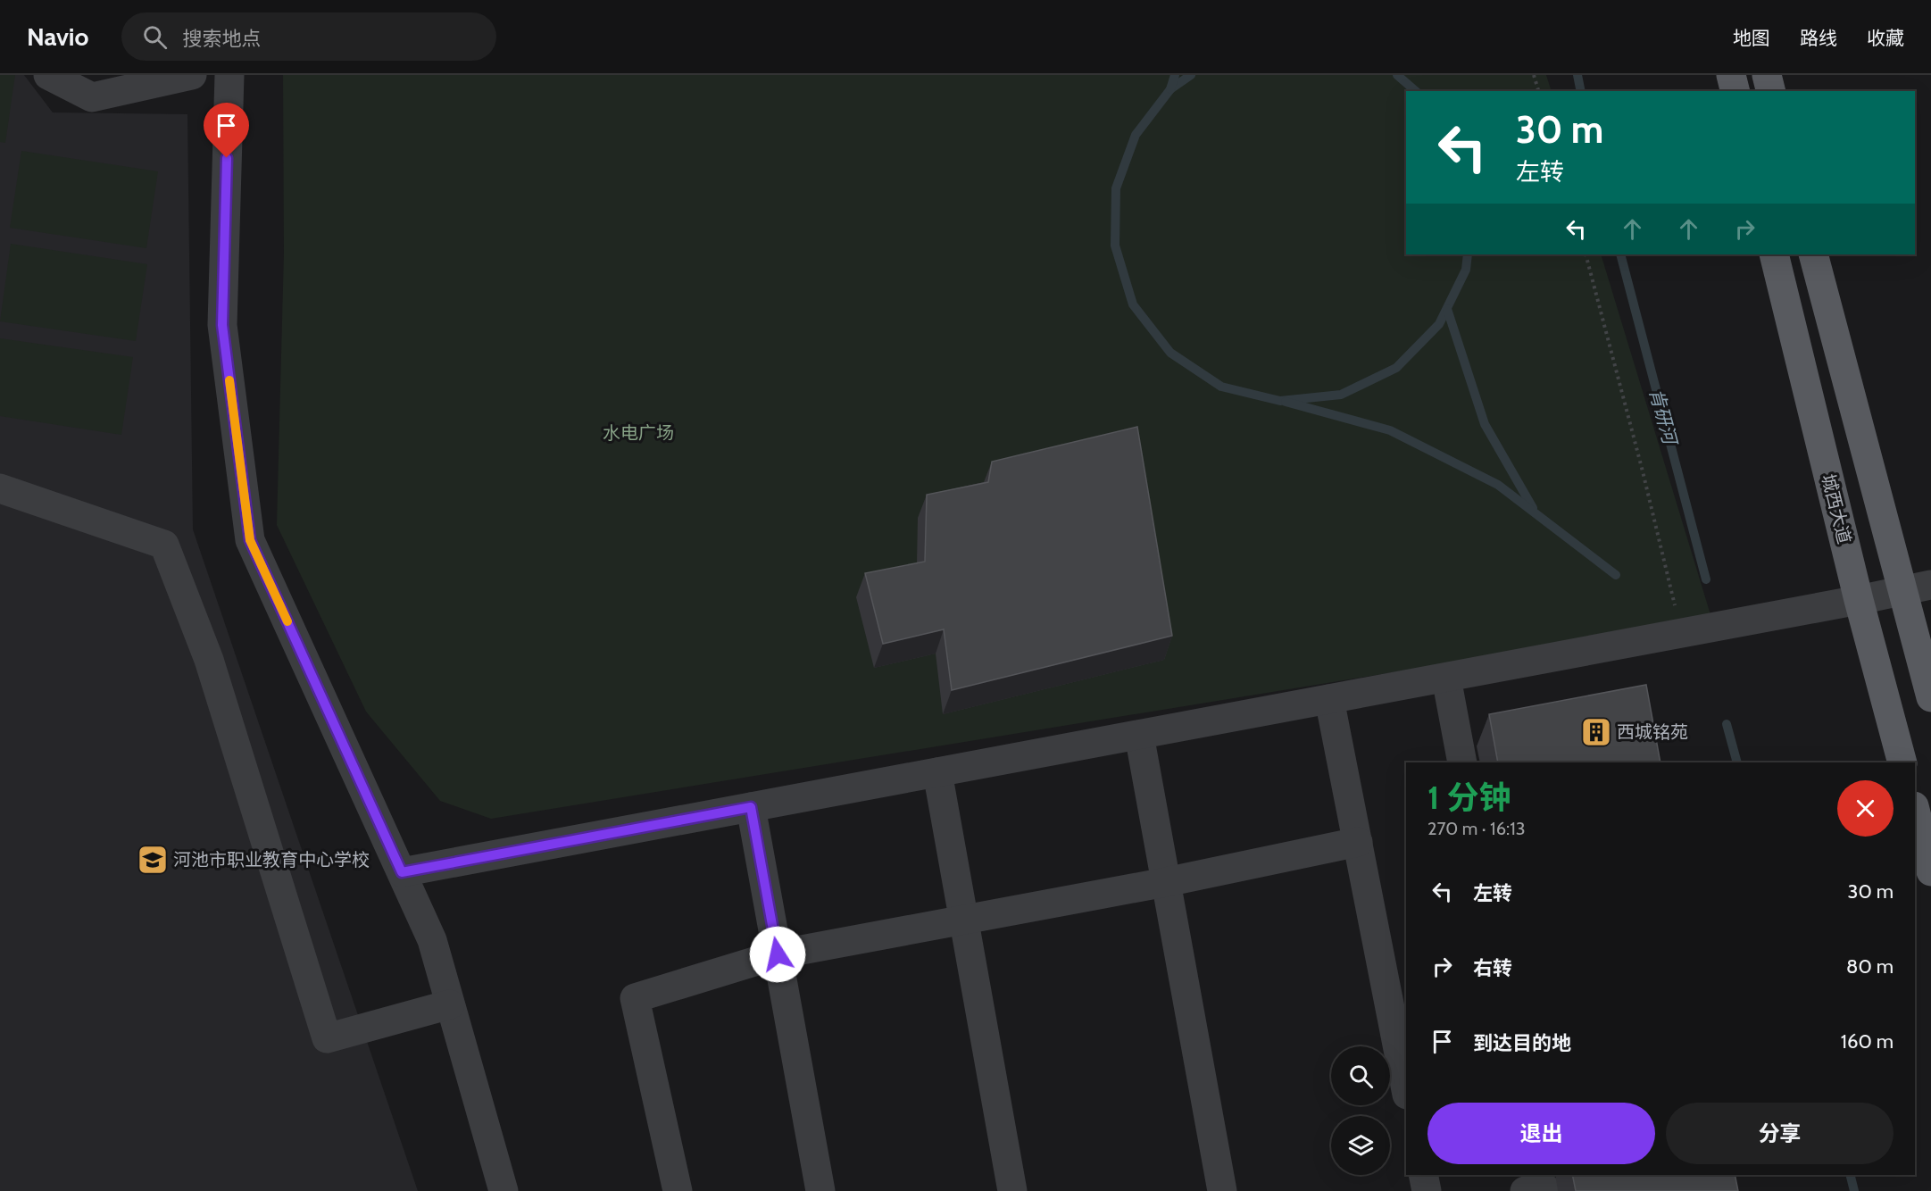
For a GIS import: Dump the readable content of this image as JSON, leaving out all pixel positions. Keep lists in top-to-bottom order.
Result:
{
  "streets": {
    "main road": ["城西大道"]
  },
  "water": ["肯研河"],
  "parks": ["水电广场"],
  "places": {
    "building": ["西城铭苑"],
    "school or university": ["河池市职业教育中心学校"]
  },
  "page": {
    "header": "Navio",
    "search": "搜索地点",
    "nav": ["地图", "路线", "收藏"],
    "turn": ["30 m", "左转"],
    "heading": ["1 分钟", "270 m · 16:13"],
    "list": [
      {
        "name": "左转",
        "value": "30 m"
      },
      {
        "name": "右转",
        "value": "80 m"
      },
      {
        "name": "到达目的地",
        "value": "160 m"
      }
    ],
    "buttons": ["退出", "分享"]
  }
}
